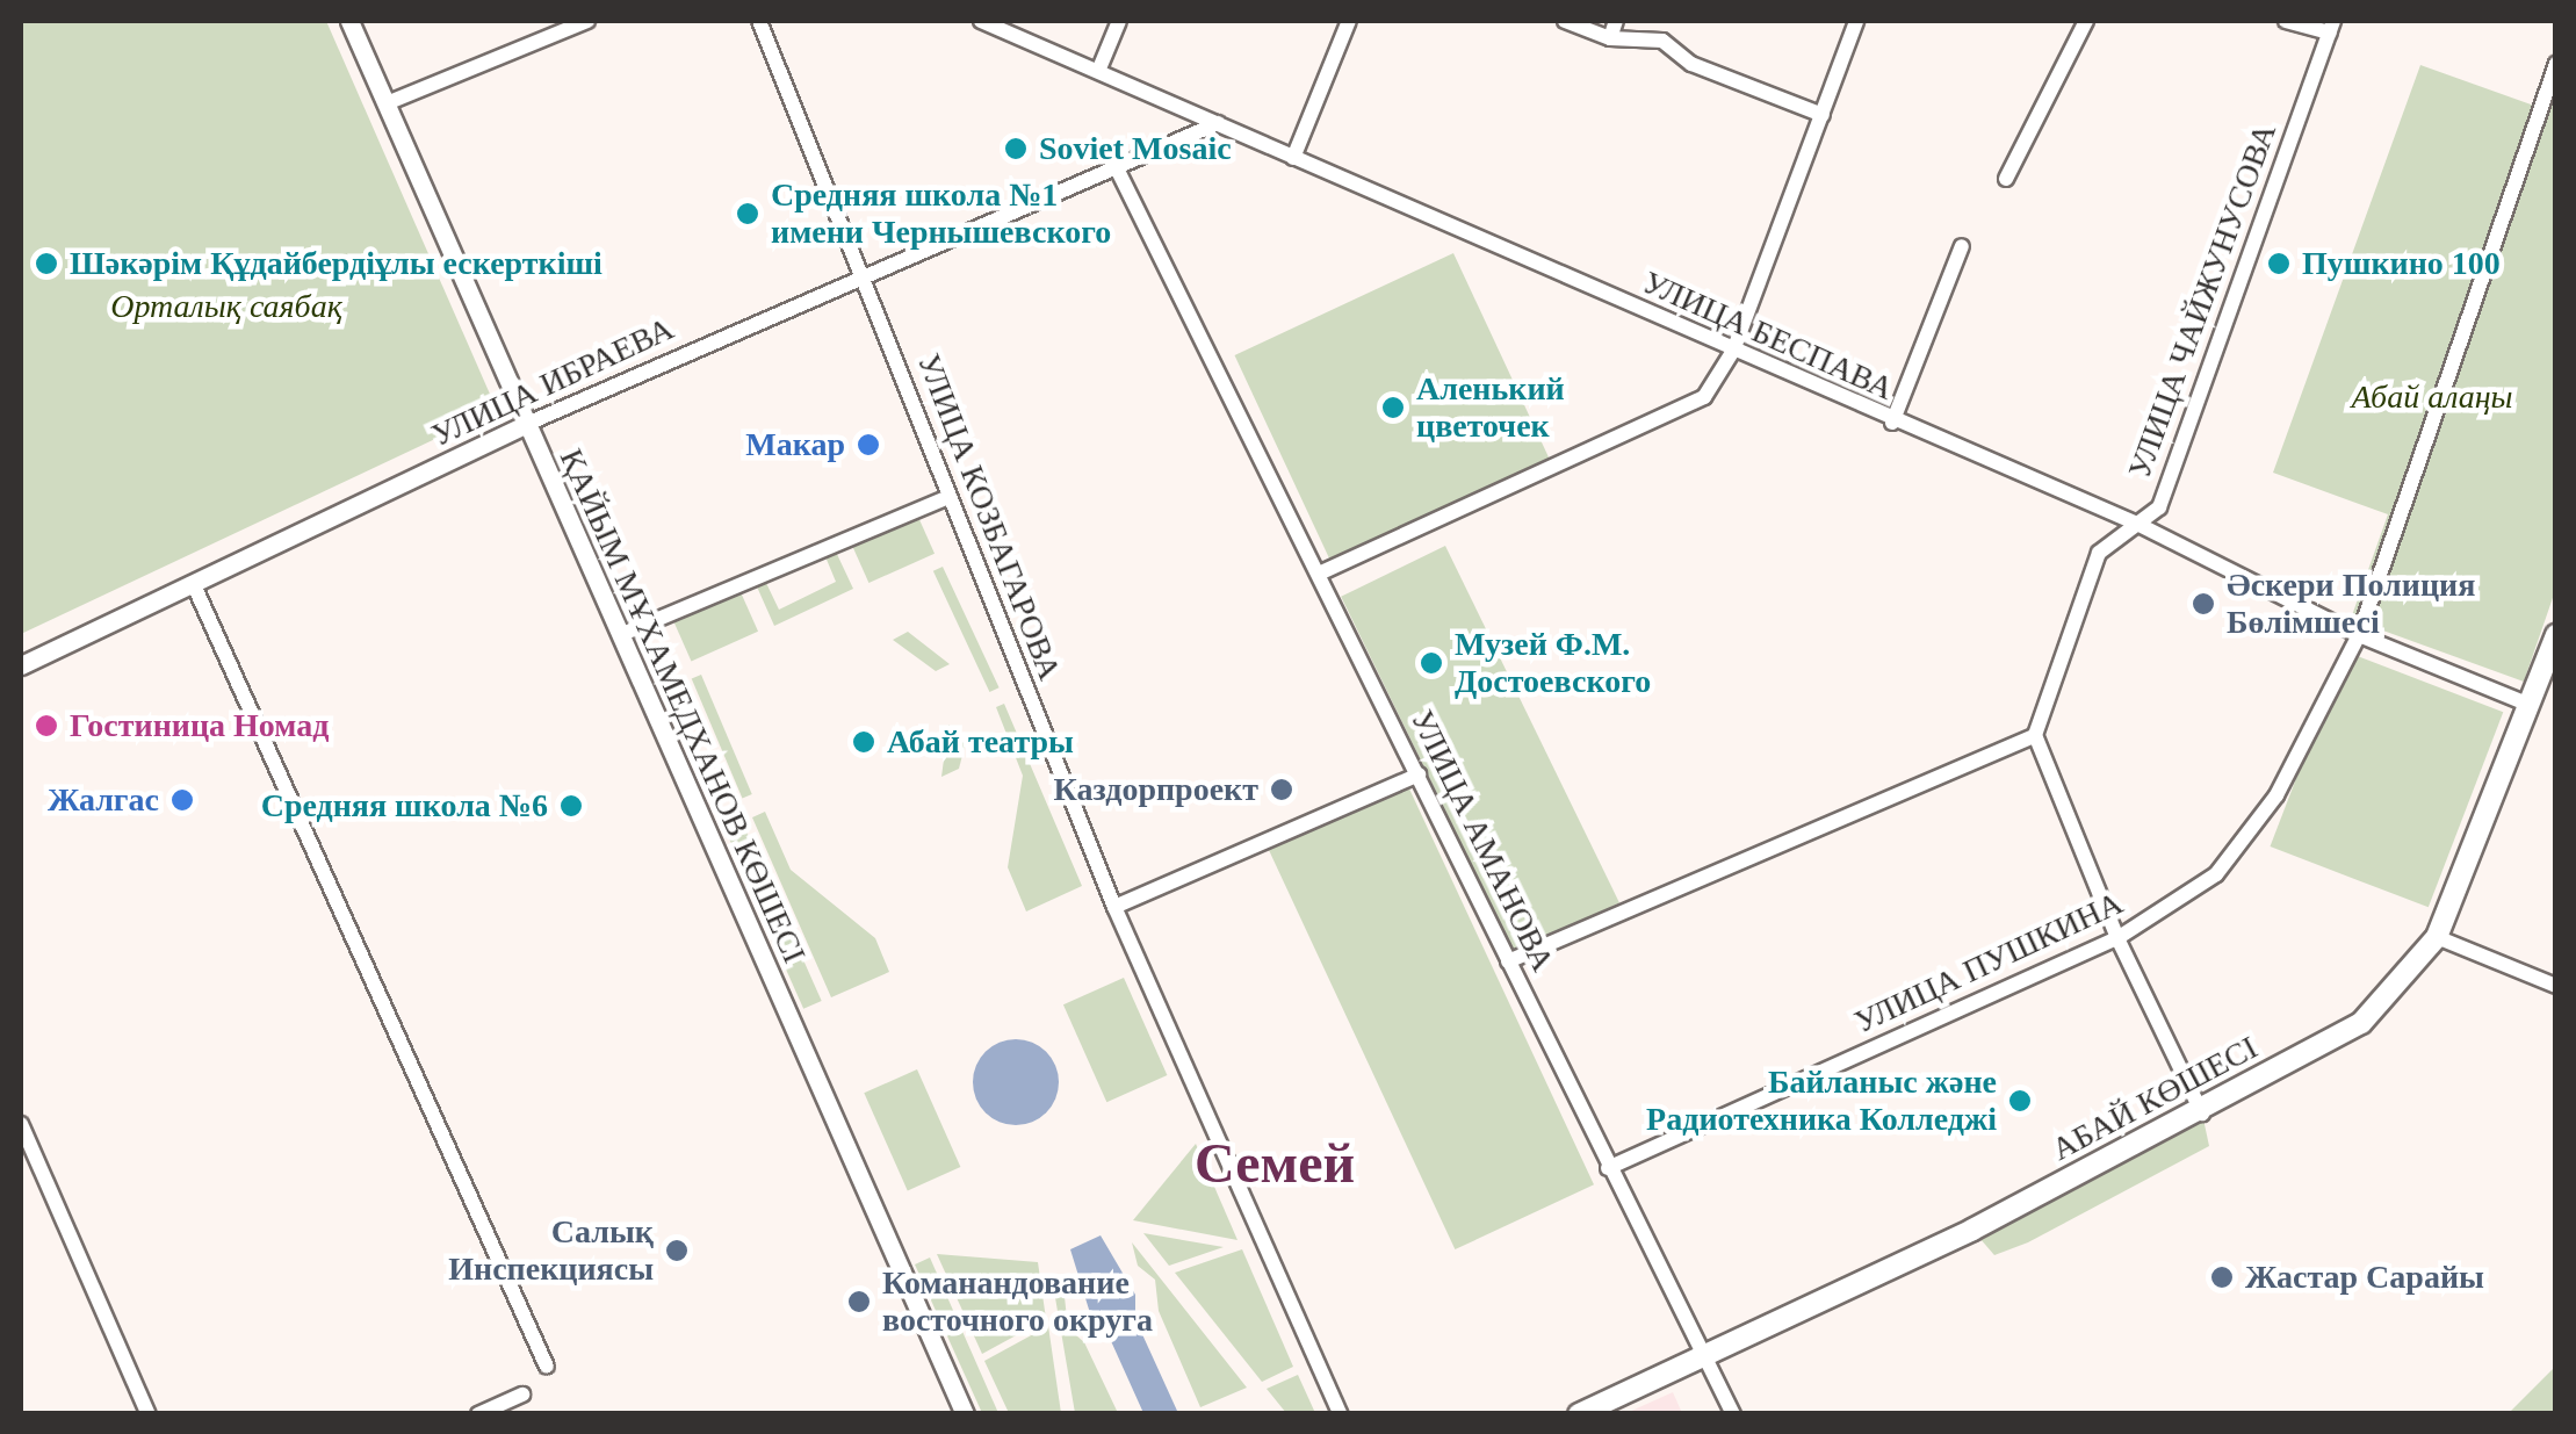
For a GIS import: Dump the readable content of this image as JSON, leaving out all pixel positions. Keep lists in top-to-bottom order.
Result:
{
  "streets": {
    "main road": ["АБАЙ КӨШЕСІ"],
    "street": [
      "УЛИЦА ЧАЙЖУНУСОВА",
      "УЛИЦА БЕСПАВА",
      "УЛИЦА ИБРАЕВА",
      "УЛИЦА КОЗБАГАРОВА",
      "ҚАЙЫМ МҰХАМЕДХАНОВ КӨШЕСІ",
      "УЛИЦА АМАНОВА",
      "УЛИЦА ПУШКИНА"
    ]
  },
  "crossings": [
    ["УЛИЦА ЧАЙЖУНУСОВА", "УЛИЦА БЕСПАВА"],
    ["УЛИЦА БЕСПАВА", "УЛИЦА ИБРАЕВА"],
    ["УЛИЦА БЕСПАВА", "УЛИЦА ПУШКИНА"],
    ["УЛИЦА БЕСПАВА", "АБАЙ КӨШЕСІ"],
    ["УЛИЦА ИБРАЕВА", "УЛИЦА КОЗБАГАРОВА"],
    ["УЛИЦА ИБРАЕВА", "ҚАЙЫМ МҰХАМЕДХАНОВ КӨШЕСІ"],
    ["УЛИЦА ИБРАЕВА", "УЛИЦА АМАНОВА"],
    ["УЛИЦА АМАНОВА", "УЛИЦА ПУШКИНА"],
    ["УЛИЦА АМАНОВА", "АБАЙ КӨШЕСІ"]
  ],
  "districts": ["Семей"],
  "parks": ["Орталық саябақ", "Абай алаңы"],
  "places": [
    "Soviet Mosaic",
    "Средняя школа №1 имени Чернышевского",
    "Шәкәрім Құдайбердіұлы ескерткіші",
    "Пушкино 100",
    "Аленький цветочек",
    "Макар",
    "Әскери Полиция Бөлімшесі",
    "Музей Ф.М. Достоевского",
    "Гостиница Номад",
    "Абай театры",
    "Каздорпроект",
    "Жалгас",
    "Средняя школа №6",
    "Байланыс және Радиотехника Колледжі",
    "Салық Инспекциясы",
    "Жастар Сарайы",
    "Команандование восточного округа"
  ]
}
